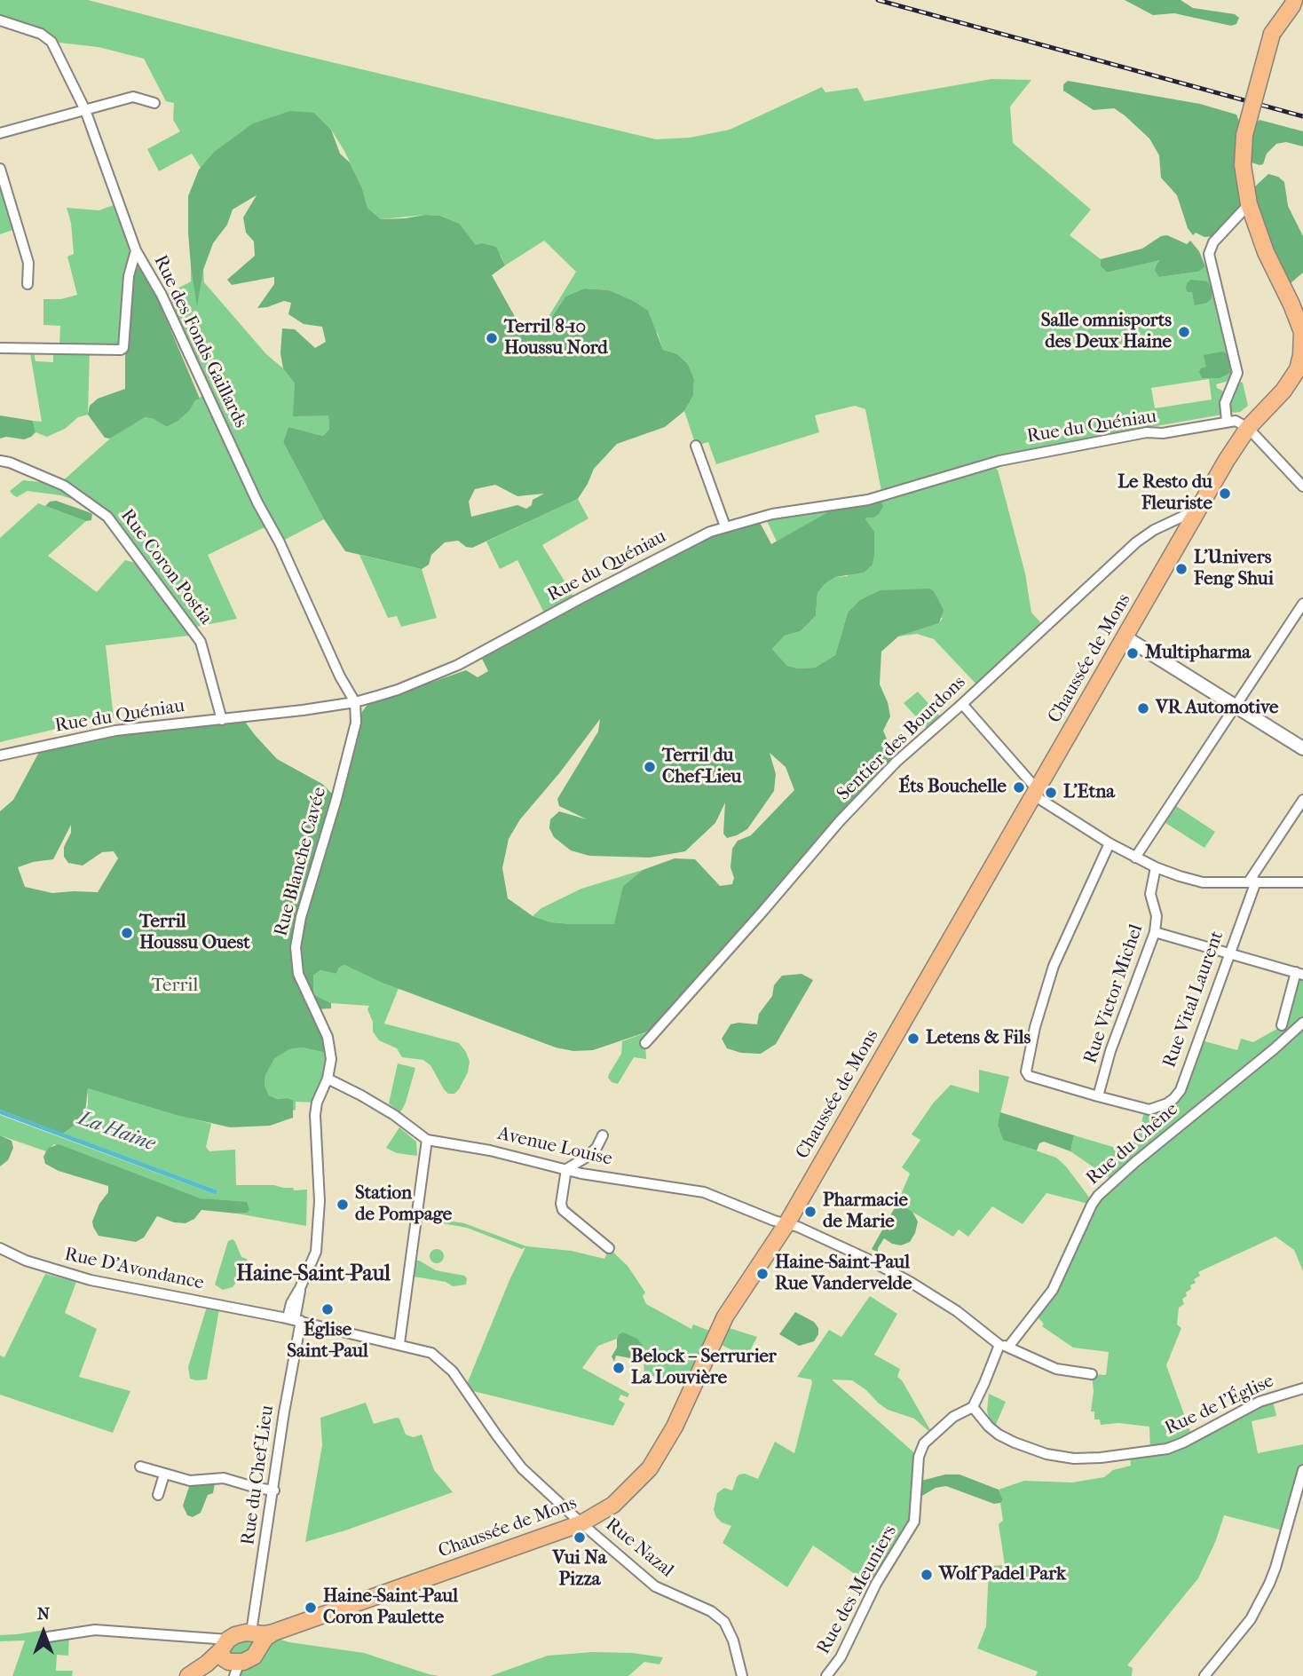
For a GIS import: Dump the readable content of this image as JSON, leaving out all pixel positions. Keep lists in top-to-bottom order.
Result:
{
  "streets": {
    "main road": ["Chaussée de Mons"],
    "street": [
      "Rue des Fonds Gaillards",
      "Rue du Quéniau",
      "Rue Coron Postia",
      "Sentier des Bourdons",
      "Rue Blanche Cavée",
      "Rue Victor Michel",
      "Rue Vital Laurent",
      "Rue du Chêne",
      "Avenue Louise",
      "Rue D'Avondance",
      "Rue de l'Église",
      "Rue du Chef-Lieu",
      "Rue Nazal",
      "Rue des Meuniers"
    ]
  },
  "crossings": [
    ["Rue des Fonds Gaillards", "Rue du Quéniau"],
    ["Rue des Fonds Gaillards", "Rue Blanche Cavée"],
    ["Rue du Quéniau", "Rue Coron Postia"],
    ["Rue du Quéniau", "Chaussée de Mons"],
    ["Rue du Quéniau", "Rue Blanche Cavée"],
    ["Chaussée de Mons", "Sentier des Bourdons"],
    ["Chaussée de Mons", "Avenue Louise"],
    ["Chaussée de Mons", "Rue du Chef-Lieu"],
    ["Chaussée de Mons", "Rue Nazal"],
    ["Rue Blanche Cavée", "Avenue Louise"],
    ["Rue Blanche Cavée", "Rue du Chef-Lieu"],
    ["Rue Victor Michel", "Rue Vital Laurent"],
    ["Rue du Chêne", "Avenue Louise"],
    ["Avenue Louise", "Rue du Chef-Lieu"],
    ["Rue D'Avondance", "Rue du Chef-Lieu"],
    ["Rue D'Avondance", "Rue Nazal"],
    ["Rue de l'Église", "Rue des Meuniers"]
  ],
  "districts": ["Haine-Saint-Paul"],
  "water": ["La Haine"],
  "parks": ["Terril"],
  "places": [
    "Salle omnisports des Deux Haine",
    "Terril 8-10 Houssu Nord",
    "Le Resto du Fleuriste",
    "L'Univers Feng Shui",
    "Multipharma",
    "VR Automotive",
    "Terril du Chef-Lieu",
    "Éts Bouchelle",
    "L'Etna",
    "Terril Houssu Ouest",
    "Letens & Fils",
    "Station de Pompage",
    "Pharmacie de Marie",
    "Haine-Saint-Paul Rue Vandervelde",
    "Église Saint-Paul",
    "Belock – Serrurier La Louvière",
    "Vui Na Pizza",
    "Wolf Padel Park",
    "Haine-Saint-Paul Coron Paulette"
  ],
  "north": "top"
}
